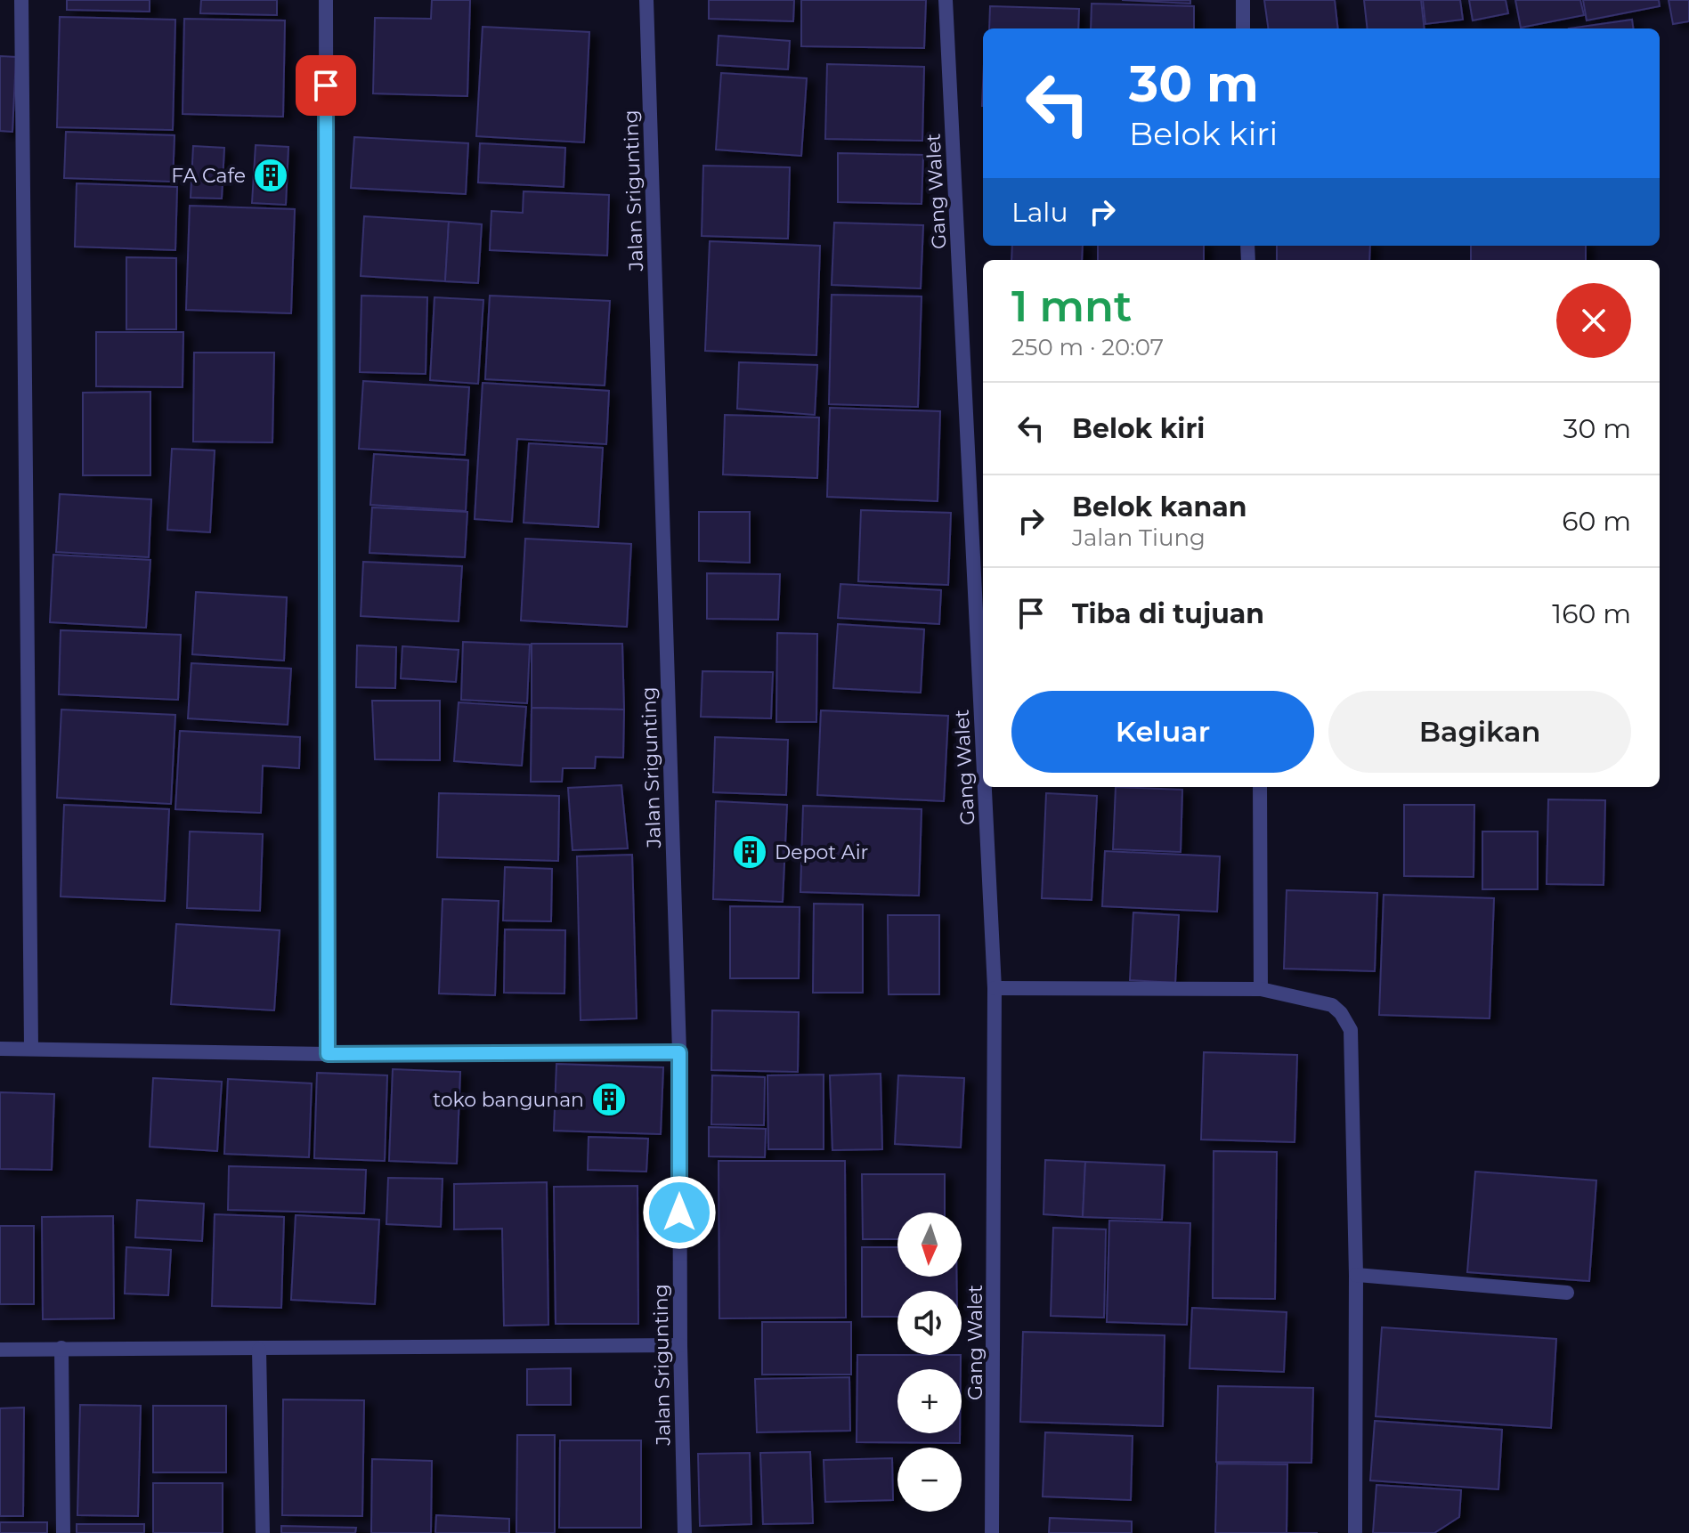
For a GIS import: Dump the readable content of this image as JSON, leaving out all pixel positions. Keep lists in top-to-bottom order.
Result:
{
  "streets": {
    "street": ["Jalan Srigunting", "Gang Walet"]
  },
  "places": {
    "building": ["FA Cafe", "Depot Air", "toko bangunan"]
  },
  "north": "bottom",
  "page": {
    "turn": ["30 m", "Belok kiri"],
    "then": "Lalu",
    "heading": ["1 mnt", "250 m · 20:07"],
    "list": [
      {
        "name": "Belok kiri",
        "value": "30 m"
      },
      {
        "name": "Belok kanan",
        "note": "Jalan Tiung",
        "value": "60 m"
      },
      {
        "name": "Tiba di tujuan",
        "value": "160 m"
      }
    ],
    "buttons": ["Keluar", "Bagikan"],
    "map_buttons": ["+", "−"]
  }
}
